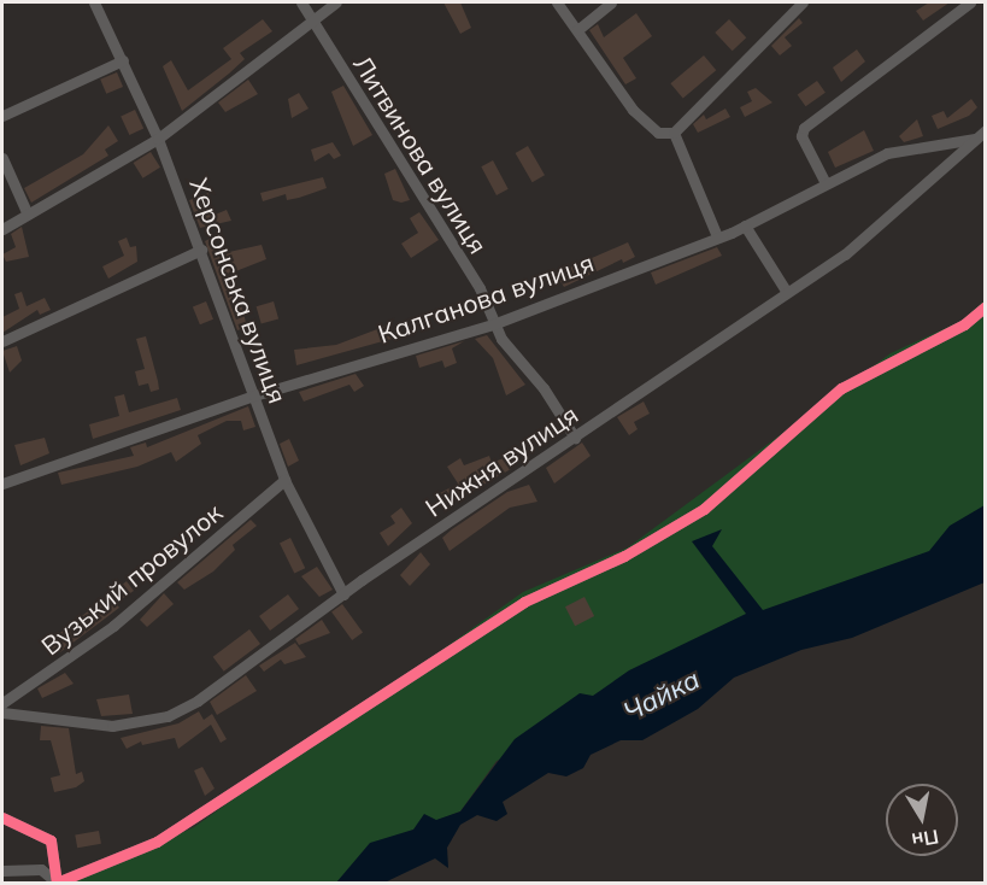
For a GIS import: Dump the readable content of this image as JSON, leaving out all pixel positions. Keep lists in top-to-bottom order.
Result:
{
  "streets": {
    "street": [
      "Литвинова вулиця",
      "Херсонська вулиця",
      "Калганова вулиця",
      "Нижня вулиця",
      "Вузький провулок"
    ]
  },
  "crossings": [
    ["Литвинова вулиця", "Калганова вулиця"],
    ["Литвинова вулиця", "Нижня вулиця"],
    ["Херсонська вулиця", "Калганова вулиця"],
    ["Херсонська вулиця", "Нижня вулиця"],
    ["Херсонська вулиця", "Вузький провулок"],
    ["Калганова вулиця", "Нижня вулиця"]
  ],
  "water": ["Чайка"],
  "north": "bottom"
}
